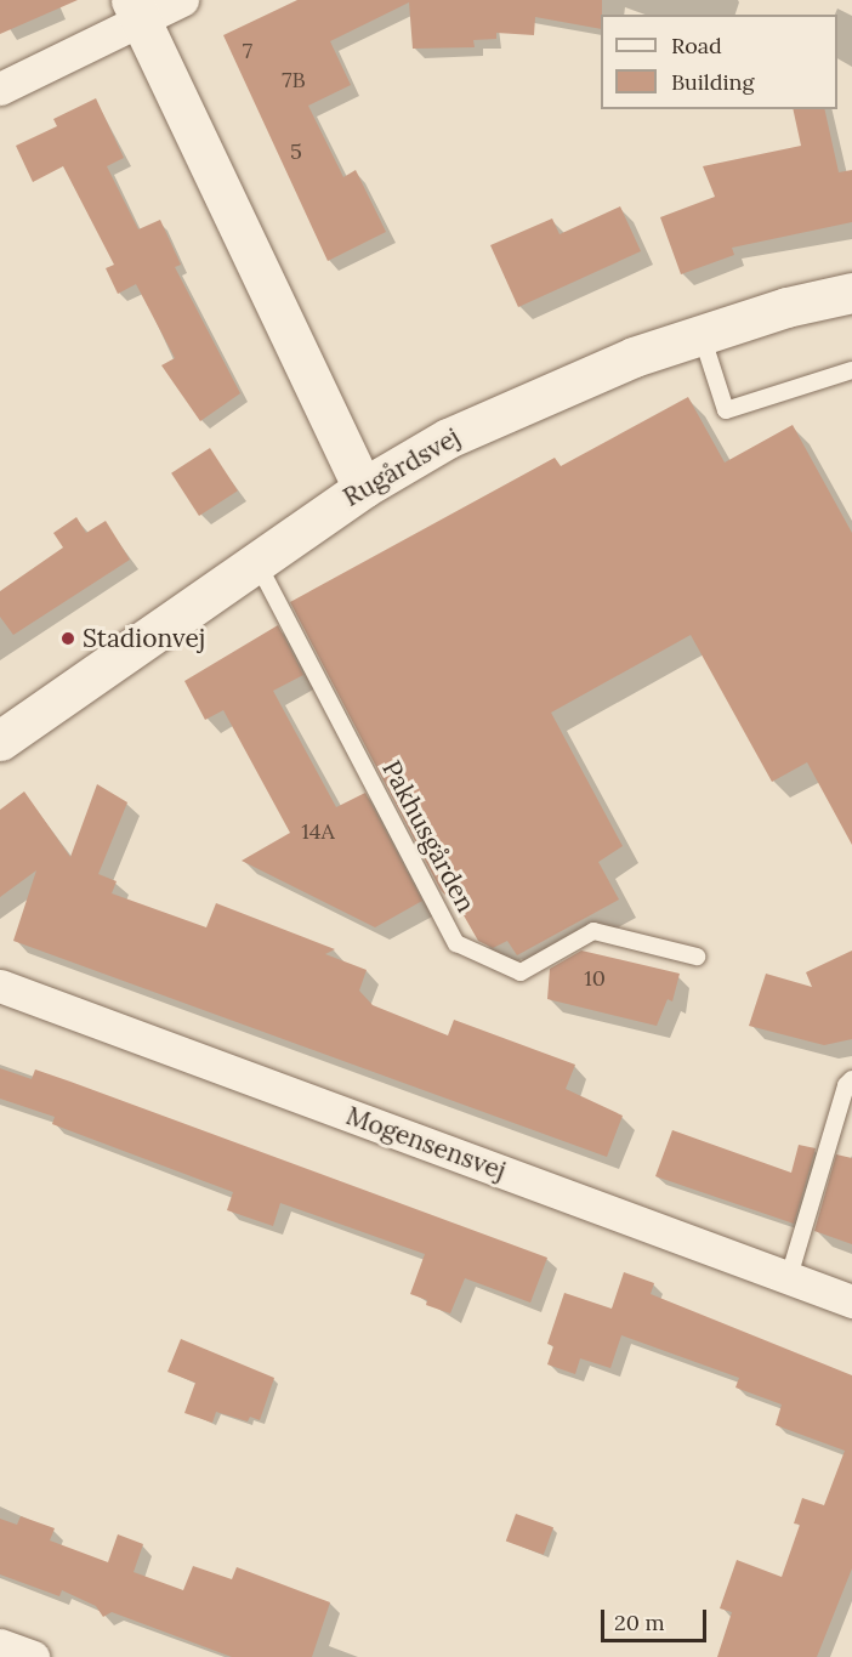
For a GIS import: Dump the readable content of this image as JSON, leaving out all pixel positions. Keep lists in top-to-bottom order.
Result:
{
  "streets": {
    "street": ["Rugårdsvej", "Mogensensvej"],
    "lane": ["Pakhusgården"]
  },
  "crossings": [
    ["Rugårdsvej", "Pakhusgården"]
  ],
  "places": ["Stadionvej"],
  "house_numbers": [
    "7",
    "7B",
    "5",
    "14A",
    "10"
  ],
  "legend": ["Road", "Building"],
  "scale_bar": "20 m"
}
